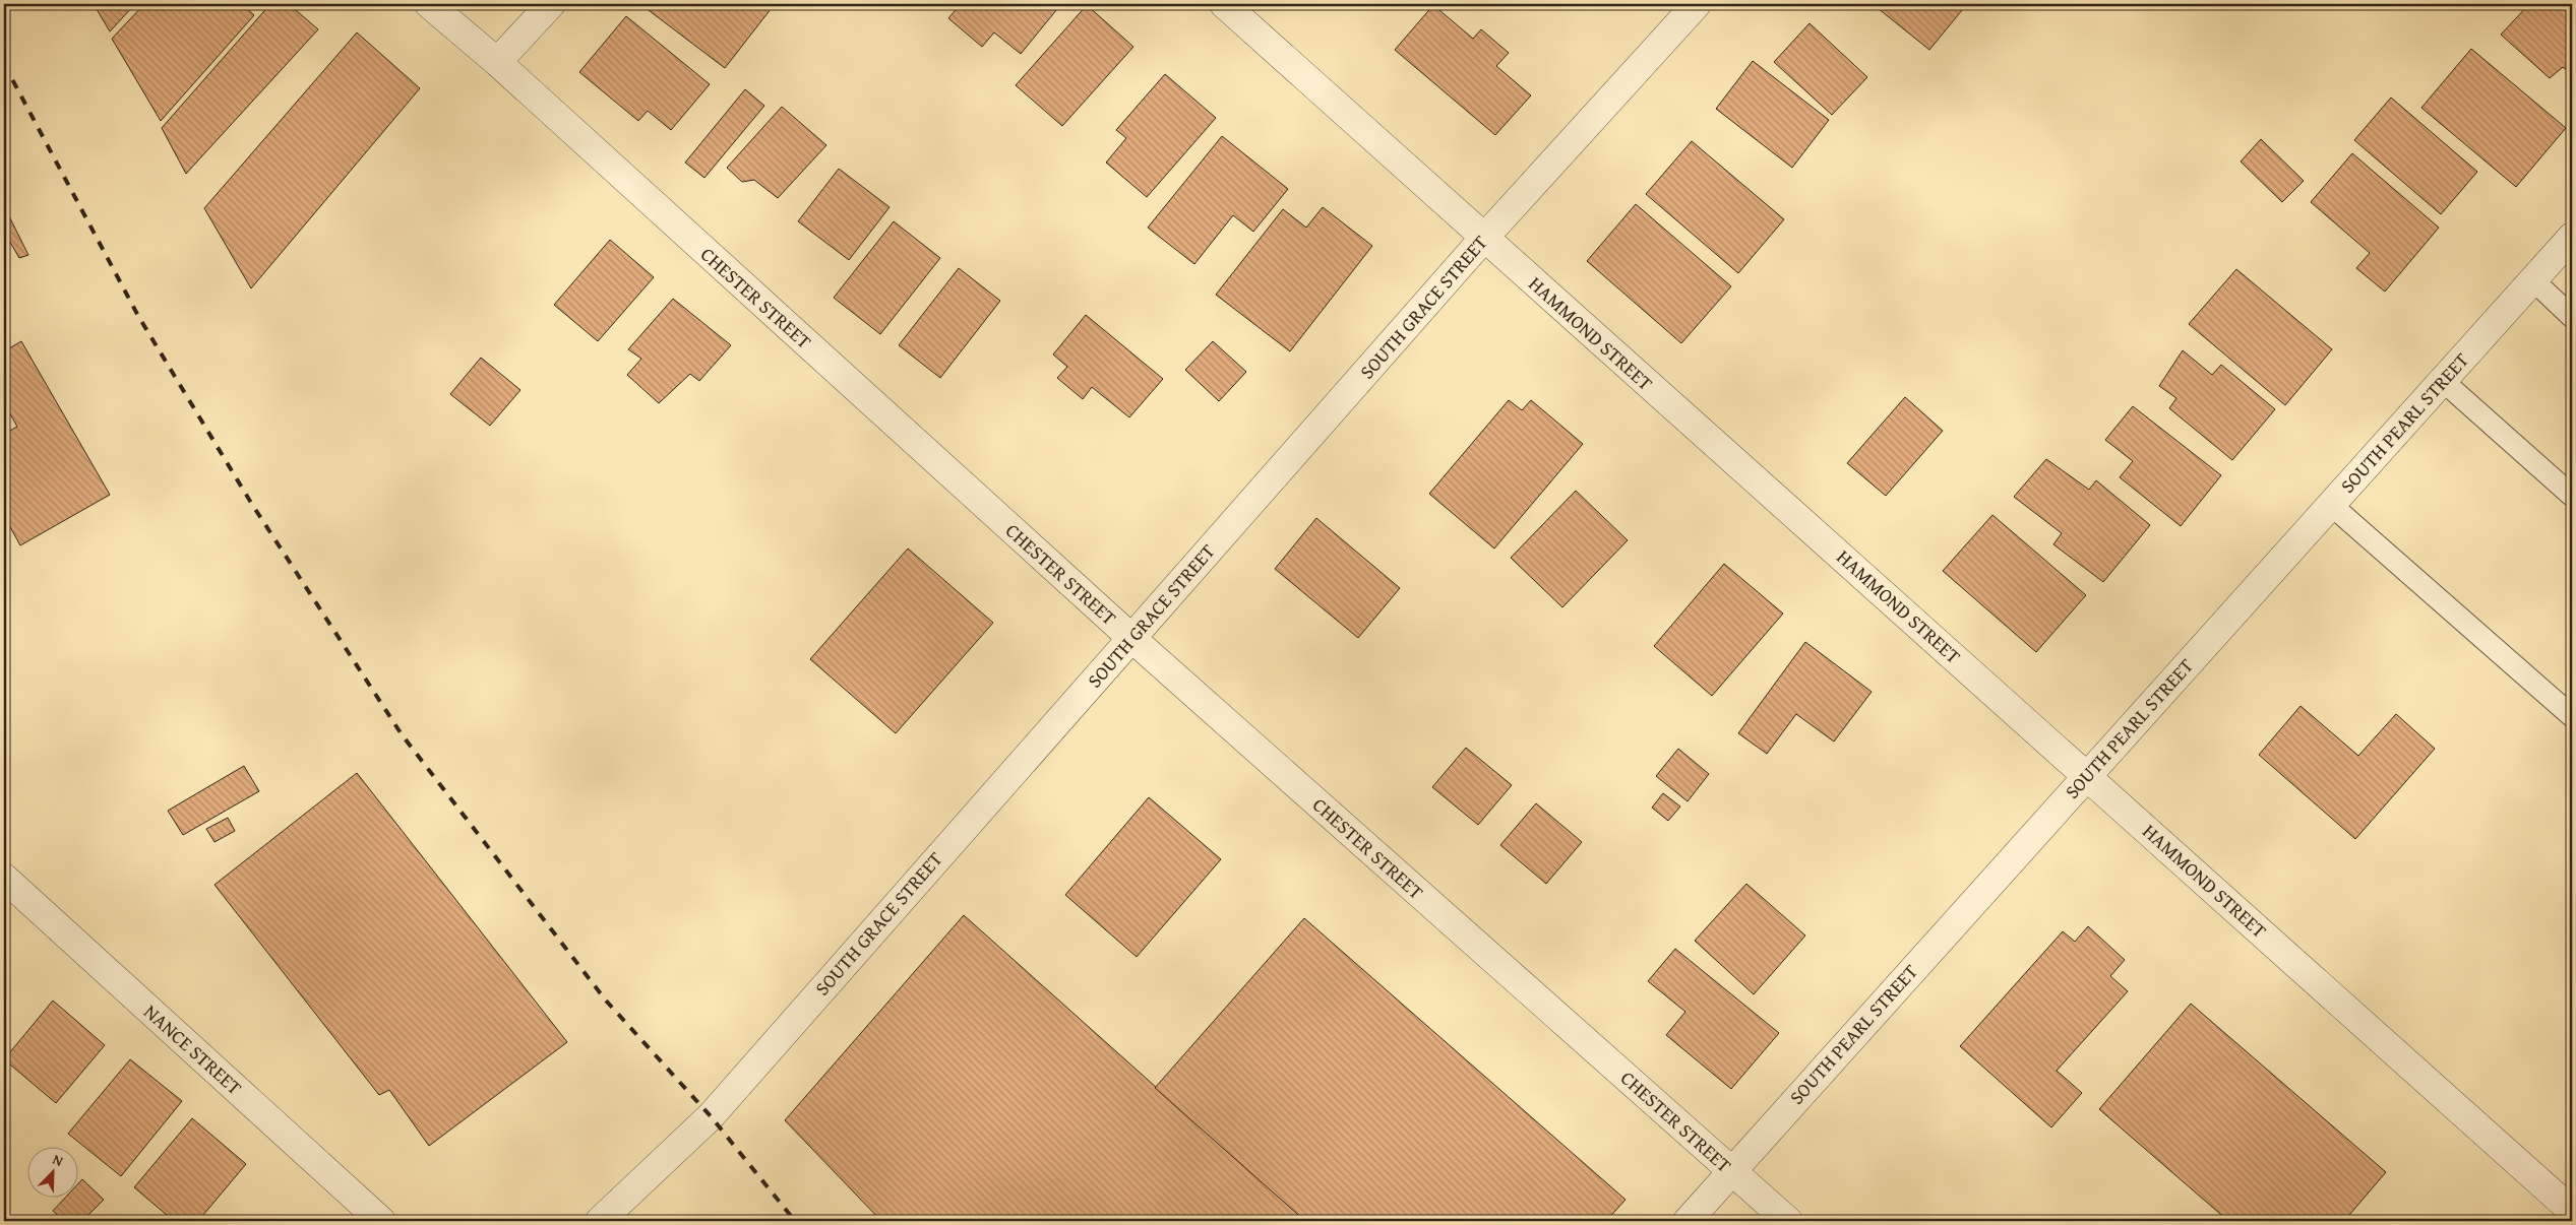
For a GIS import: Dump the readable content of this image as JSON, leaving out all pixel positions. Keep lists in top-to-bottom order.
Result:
{
  "streets": {
    "street": [
      "CHESTER STREET",
      "SOUTH GRACE STREET",
      "HAMMOND STREET",
      "SOUTH PEARL STREET",
      "NANCE STREET"
    ]
  },
  "crossings": [
    ["CHESTER STREET", "SOUTH GRACE STREET"],
    ["CHESTER STREET", "SOUTH PEARL STREET"],
    ["SOUTH GRACE STREET", "HAMMOND STREET"],
    ["HAMMOND STREET", "SOUTH PEARL STREET"]
  ],
  "north": "top right"
}
